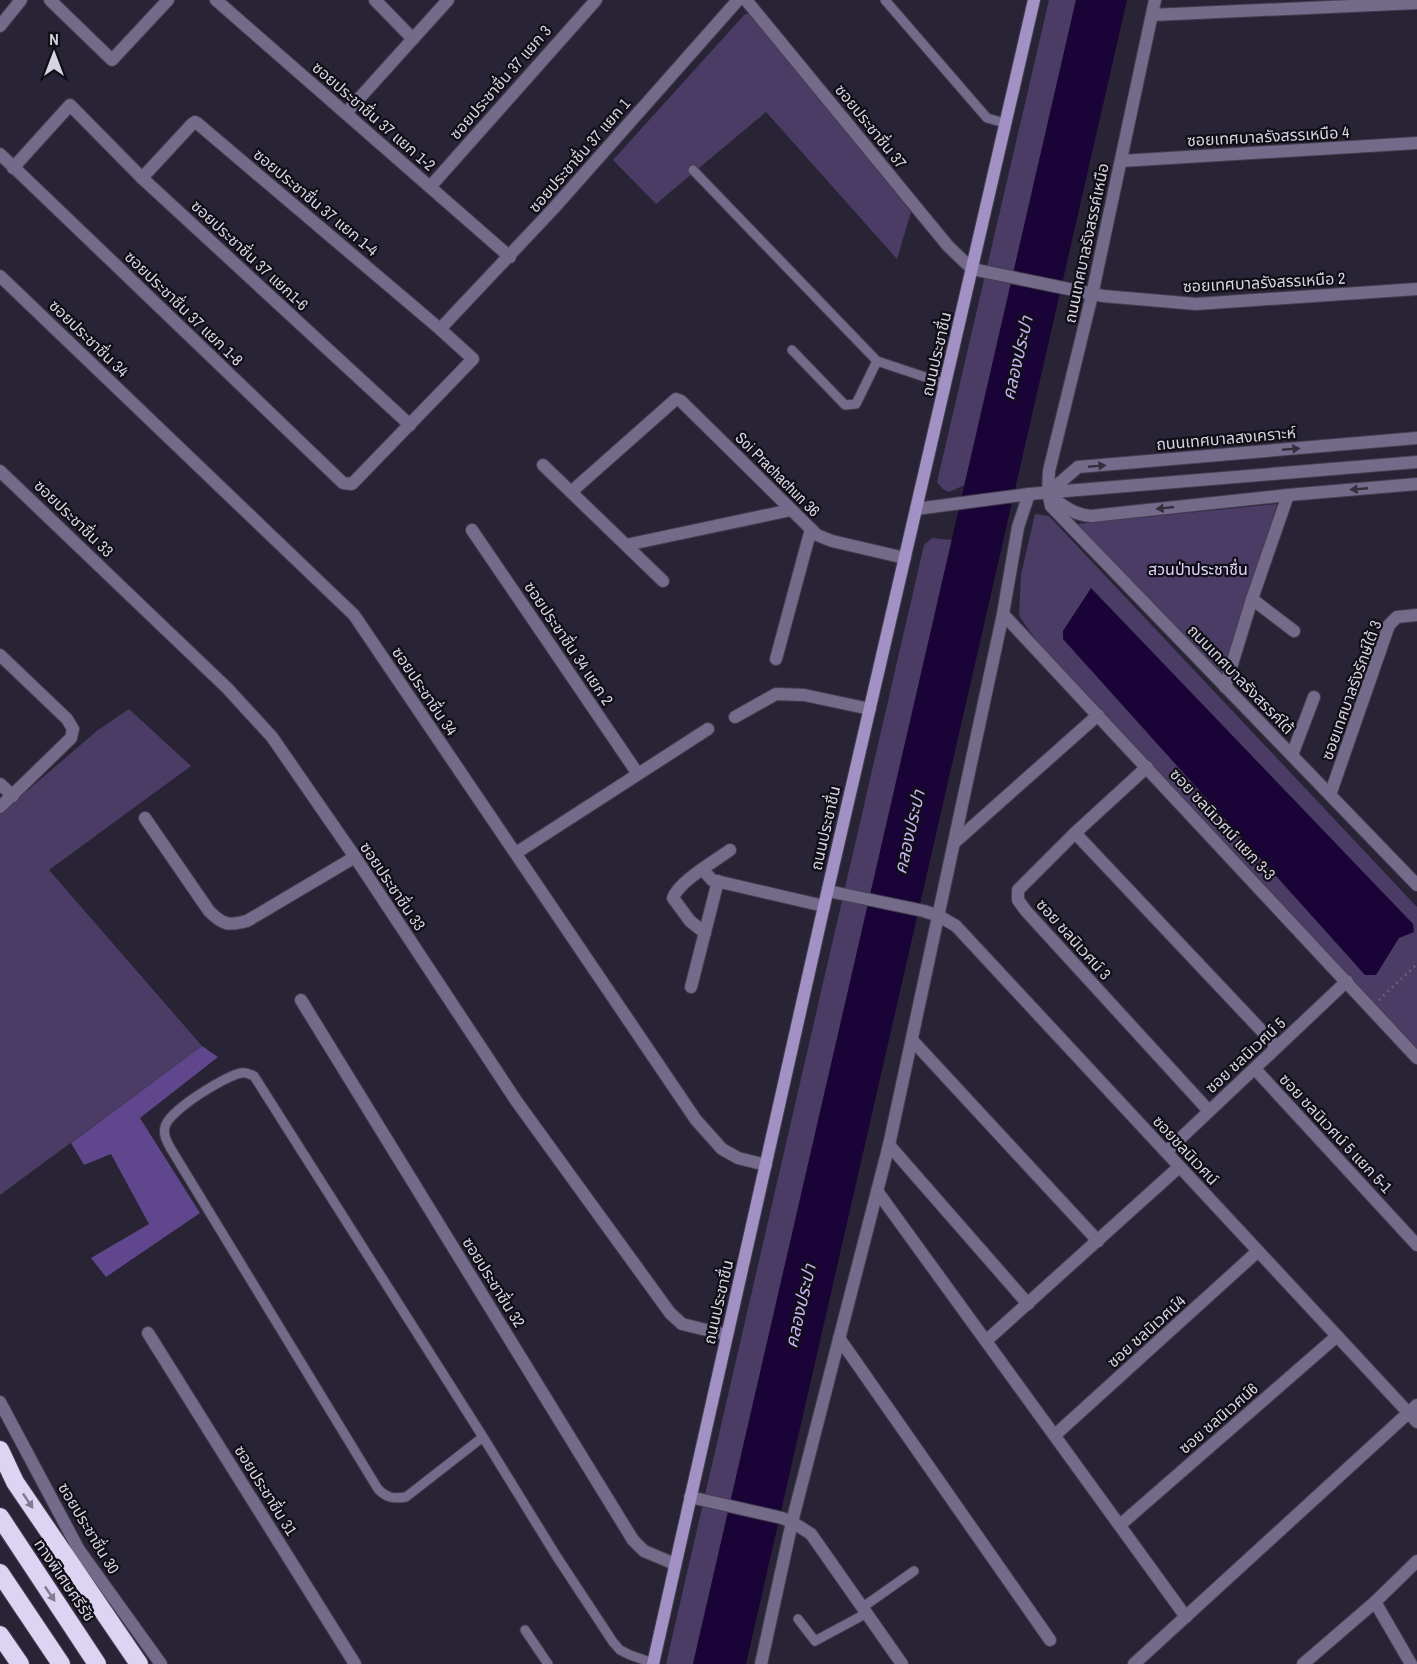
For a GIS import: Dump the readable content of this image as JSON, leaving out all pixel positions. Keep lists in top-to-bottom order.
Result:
{
  "streets": {
    "highway": ["ทางพิเศษศรีรัช"],
    "main road": ["ถนนประชาชื่น"],
    "street": [
      "ซอยประชาชื่น 37 แยก 3",
      "ซอยประชาชื่น 37 แยก 1-2",
      "ซอยประชาชื่น 37",
      "ซอยเทศบาลรังสรรเหนือ 4",
      "ซอยประชาชื่น 37 แยก 1",
      "ซอยประชาชื่น 37 แยก 1-4",
      "ถนนเทศบาลรังสรรค์เหนือ",
      "ซอยประชาชื่น 37 แยก1-6",
      "ซอยเทศบาลรังสรรเหนือ 2",
      "ซอยประชาชื่น 37 แยก 1-8",
      "ซอยประชาชื่น 34",
      "ถนนเทศบาลสงเคราะห์",
      "Soi Prachachun 36",
      "ซอยประชาชื่น 33",
      "ซอยประชาชื่น 34 แยก 2",
      "ถนนเทศบาลรังสรรค์ใต้",
      "ซอยเทศบาลรังรักษ์ใต้ 3",
      "ซอย ชลนิเวศน์ แยก 3-3",
      "ซอย ชลนิเวศน์ 3",
      "ซอย ชลนิเวศน์ 5",
      "ซอย ชลนิเวศน์ 5 แยก 5-1",
      "ซอยชลนิเวศน์",
      "ซอยประชาชื่น 32",
      "ซอย ชลนิเวศน์4",
      "ซอย ชลนิเวศน์6",
      "ซอยประชาชื่น 31",
      "ซอยประชาชื่น 30"
    ]
  },
  "crossings": [
    ["ซอยประชาชื่น 37 แยก 3", "ซอยประชาชื่น 37 แยก 1-2"],
    ["ซอยประชาชื่น 37 แยก 1-2", "ซอยประชาชื่น 37 แยก 1"],
    ["ซอยประชาชื่น 37", "ซอยเทศบาลรังสรรเหนือ 2"],
    ["ซอยประชาชื่น 37", "ถนนประชาชื่น"],
    ["ซอยเทศบาลรังสรรเหนือ 4", "ถนนเทศบาลรังสรรค์เหนือ"],
    ["ซอยประชาชื่น 37 แยก 1", "ซอยประชาชื่น 37 แยก 1-4"],
    ["ซอยประชาชื่น 37 แยก 1-4", "ซอยประชาชื่น 37 แยก1-6"],
    ["ซอยประชาชื่น 37 แยก 1-4", "ซอยประชาชื่น 37 แยก 1-8"],
    ["ถนนเทศบาลรังสรรค์เหนือ", "ซอยเทศบาลรังสรรเหนือ 2"],
    ["ถนนเทศบาลรังสรรค์เหนือ", "ถนนเทศบาลสงเคราะห์"],
    ["ถนนเทศบาลรังสรรค์เหนือ", "ถนนเทศบาลรังสรรค์ใต้"],
    ["ซอยประชาชื่น 37 แยก1-6", "ซอยประชาชื่น 37 แยก 1-8"],
    ["ซอยเทศบาลรังสรรเหนือ 2", "ถนนประชาชื่น"],
    ["ซอยประชาชื่น 34", "ถนนประชาชื่น"],
    ["ถนนประชาชื่น", "Soi Prachachun 36"],
    ["ถนนประชาชื่น", "ซอยประชาชื่น 33"],
    ["ถนนประชาชื่น", "ซอยชลนิเวศน์"],
    ["ถนนประชาชื่น", "ซอยประชาชื่น 32"],
    ["ถนนเทศบาลสงเคราะห์", "ถนนเทศบาลรังสรรค์ใต้"],
    ["ถนนเทศบาลรังสรรค์ใต้", "ซอยเทศบาลรังรักษ์ใต้ 3"],
    ["ซอย ชลนิเวศน์ แยก 3-3", "ซอย ชลนิเวศน์ 3"],
    ["ซอย ชลนิเวศน์ แยก 3-3", "ซอย ชลนิเวศน์ 5"],
    ["ซอย ชลนิเวศน์ 3", "ซอย ชลนิเวศน์ 5"],
    ["ซอย ชลนิเวศน์ 5", "ซอย ชลนิเวศน์ 5 แยก 5-1"],
    ["ซอย ชลนิเวศน์ 5", "ซอยชลนิเวศน์"],
    ["ซอยชลนิเวศน์", "ซอย ชลนิเวศน์4"],
    ["ซอยชลนิเวศน์", "ซอย ชลนิเวศน์6"]
  ],
  "water": ["คลองประปา"],
  "parks": ["สวนป่าประชาชื่น"],
  "north": "top"
}
